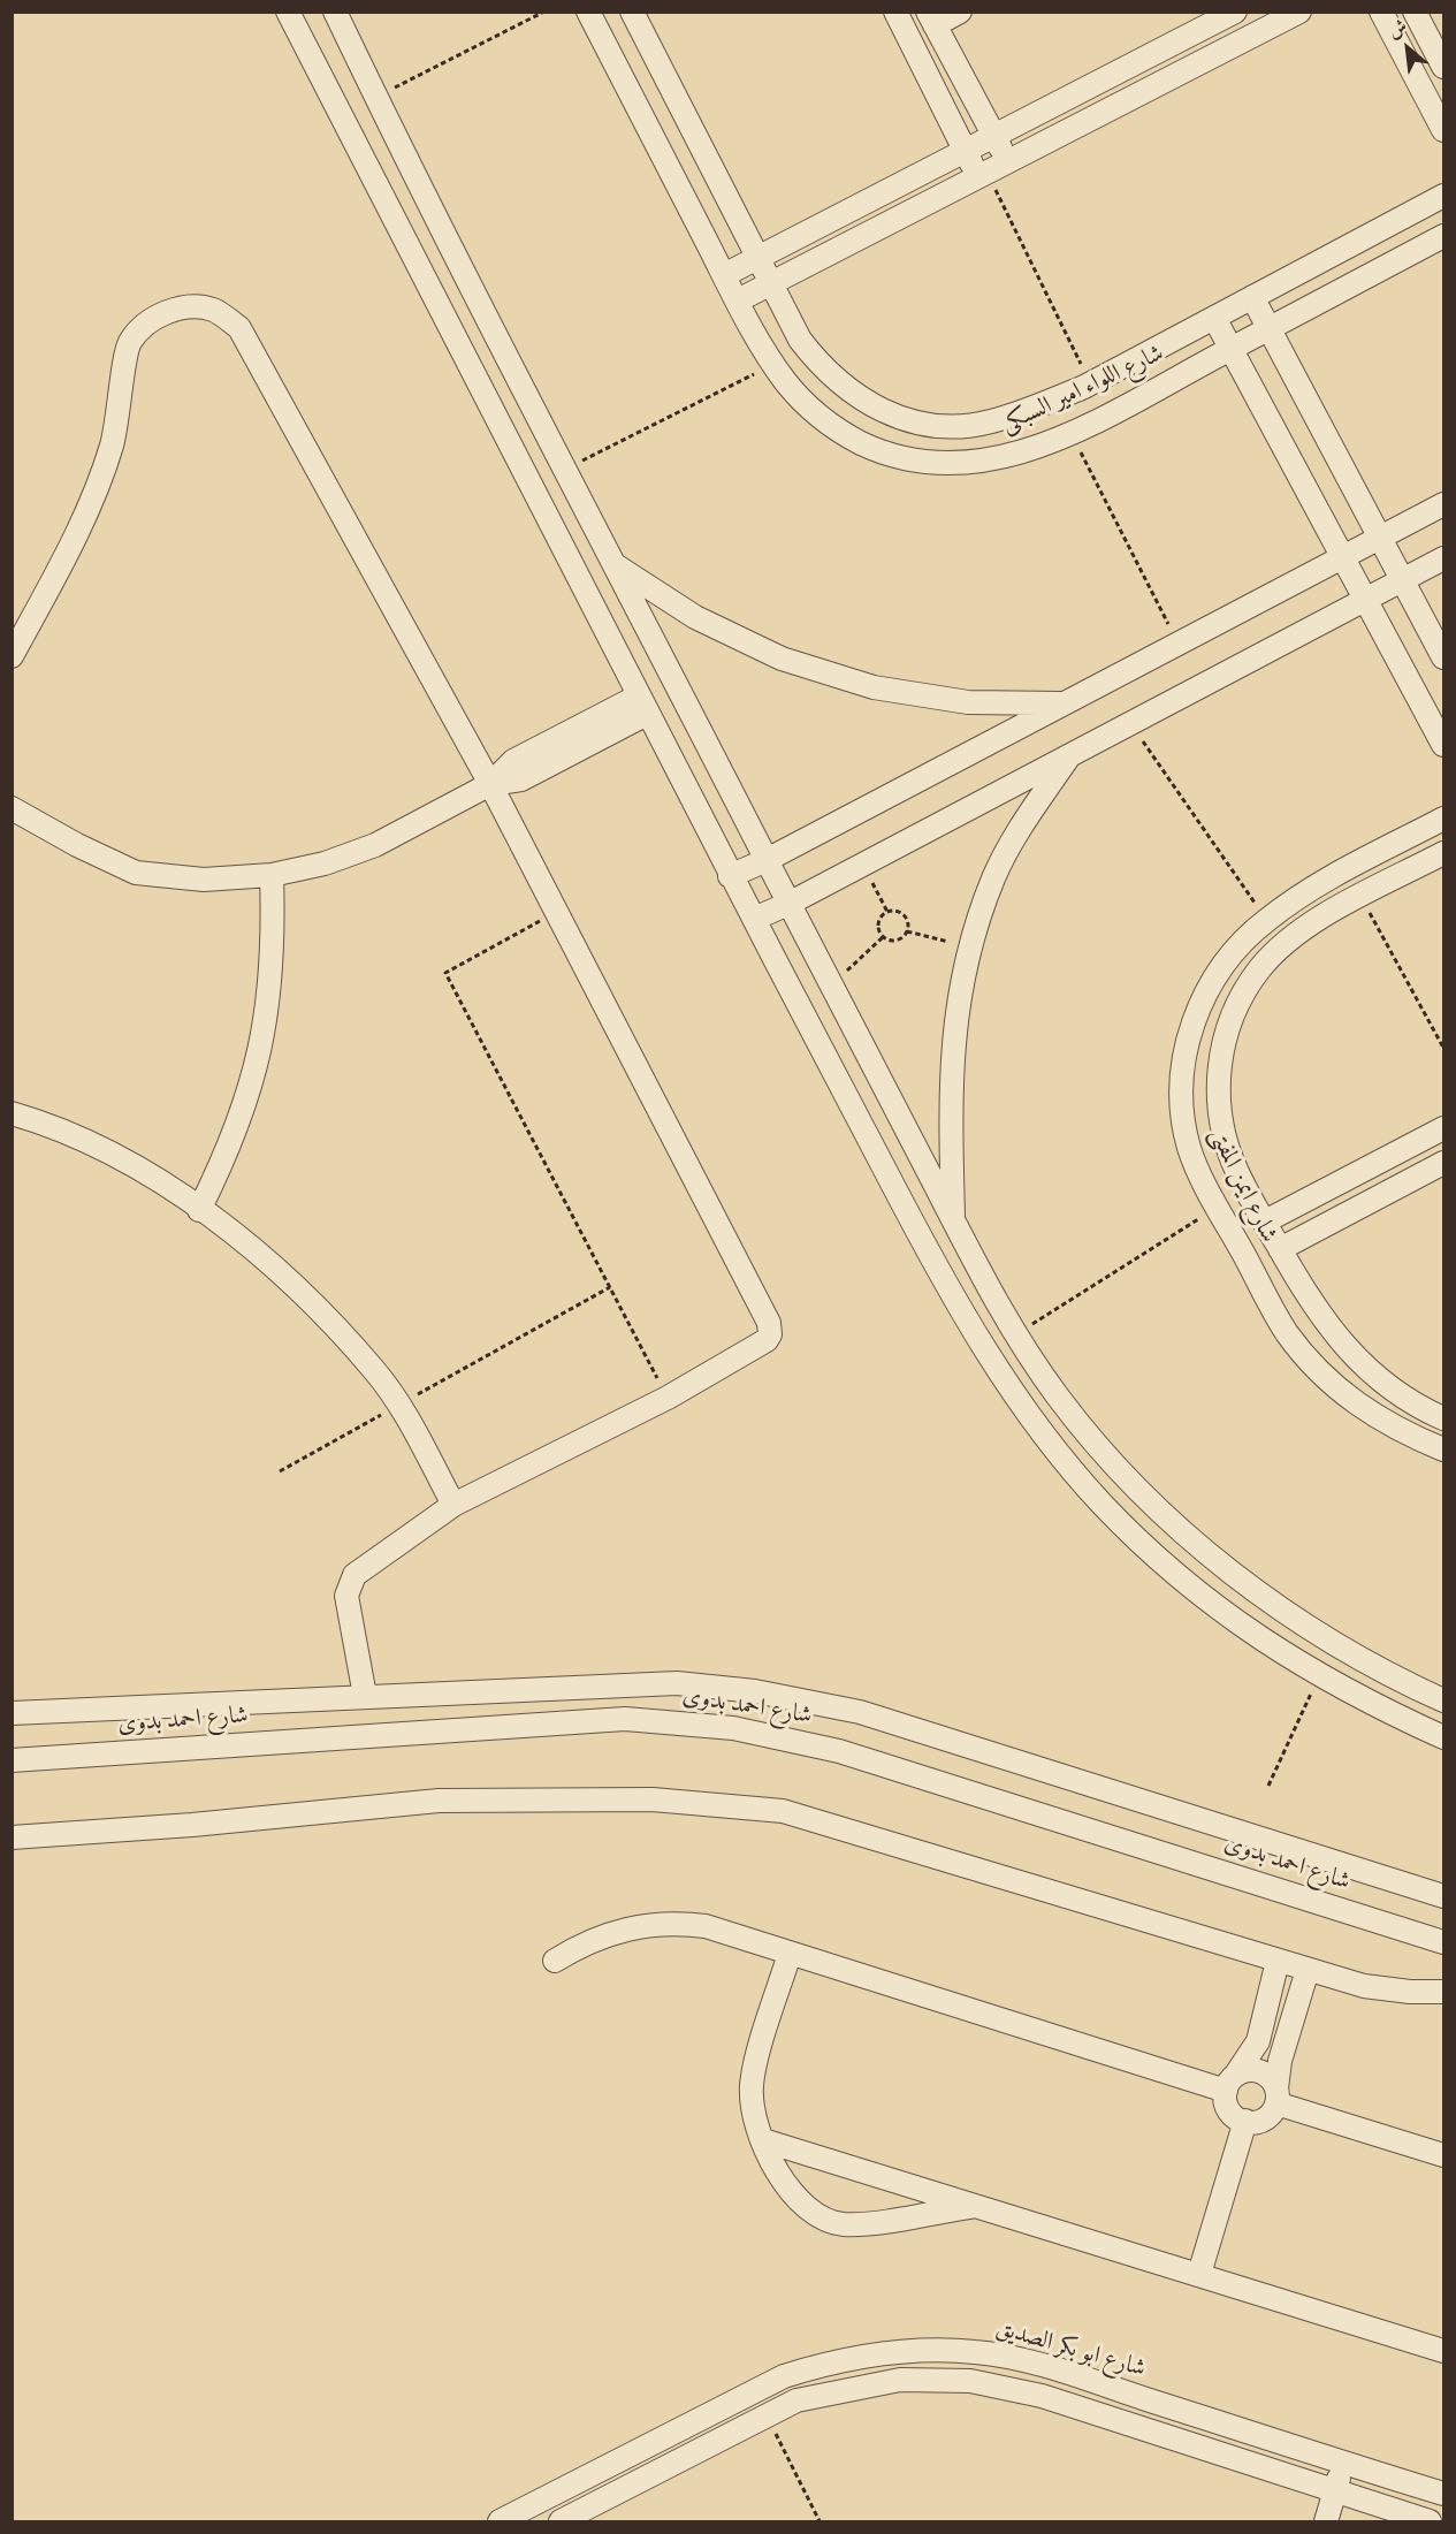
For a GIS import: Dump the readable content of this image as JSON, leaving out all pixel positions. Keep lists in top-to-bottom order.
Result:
{
  "streets": {
    "street": [
      "شارع اللواء امير السبكى",
      "شارع ايمن المفتى",
      "شارع احمد بدوى",
      "شارع ابو بكر الصديق"
    ]
  },
  "north": "top left"
}
